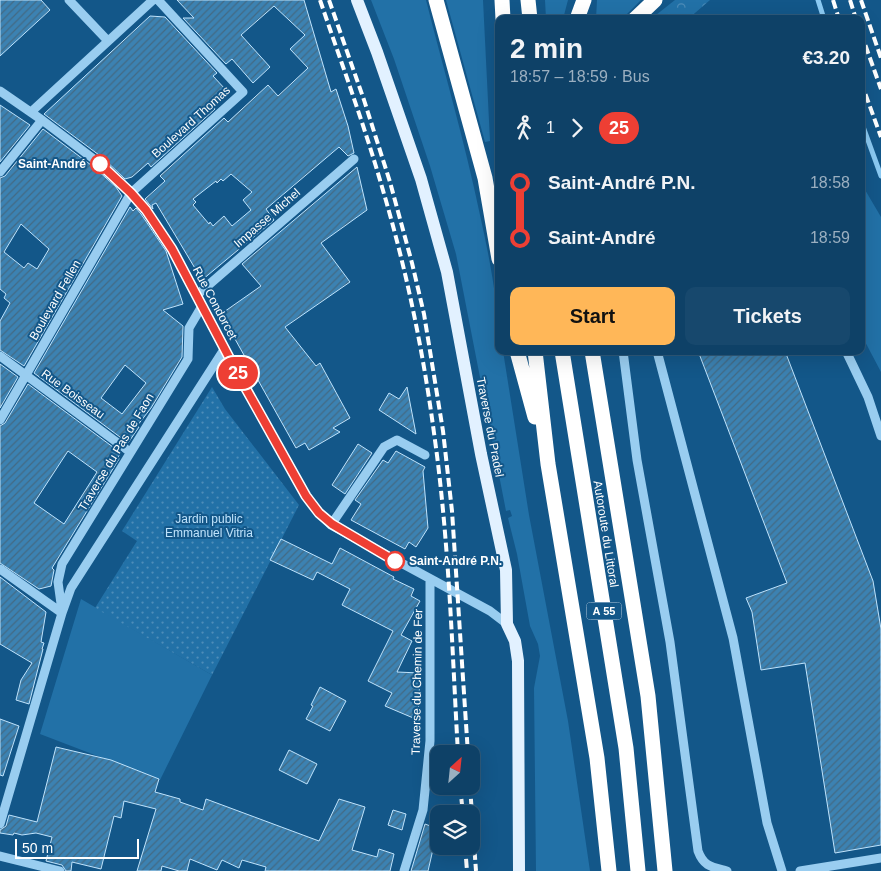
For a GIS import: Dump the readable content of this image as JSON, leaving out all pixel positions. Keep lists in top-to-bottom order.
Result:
{
  "streets": {
    "highway": ["Autoroute du Littoral", "A 55"],
    "main road": ["Traverse du Pradel"],
    "street": [
      "Boulevard Thomas",
      "Impasse Michel",
      "Boulevard Fellen",
      "Rue Condorcet",
      "Rue Boisseau",
      "Traverse du Pas de Faon",
      "Traverse du Chemin de Fer"
    ]
  },
  "crossings": [
    ["Boulevard Thomas", "Boulevard Fellen"],
    ["Boulevard Thomas", "Rue Condorcet"],
    ["Impasse Michel", "Rue Condorcet"],
    ["Boulevard Fellen", "Rue Condorcet"],
    ["Boulevard Fellen", "Rue Boisseau"],
    ["Rue Condorcet", "Traverse du Pradel"],
    ["Rue Condorcet", "Traverse du Pas de Faon"],
    ["Rue Condorcet", "Traverse du Chemin de Fer"],
    ["Rue Boisseau", "Traverse du Pas de Faon"]
  ],
  "parks": ["Jardin public Emmanuel Vitria"],
  "places": ["Saint-André", "Saint-André P.N."],
  "lines": ["bus line 25"],
  "scale_bar": "50 m",
  "north": "top right",
  "page": {
    "on_map": "25",
    "heading": ["2 min", "18:57 – 18:59 · Bus", "€3.20"],
    "legs": ["1", "25"],
    "list": [
      {
        "name": "Saint-André P.N.",
        "value": "18:58"
      },
      {
        "name": "Saint-André",
        "value": "18:59"
      }
    ],
    "buttons": ["Start", "Tickets"],
    "scale": "50 m"
  }
}
